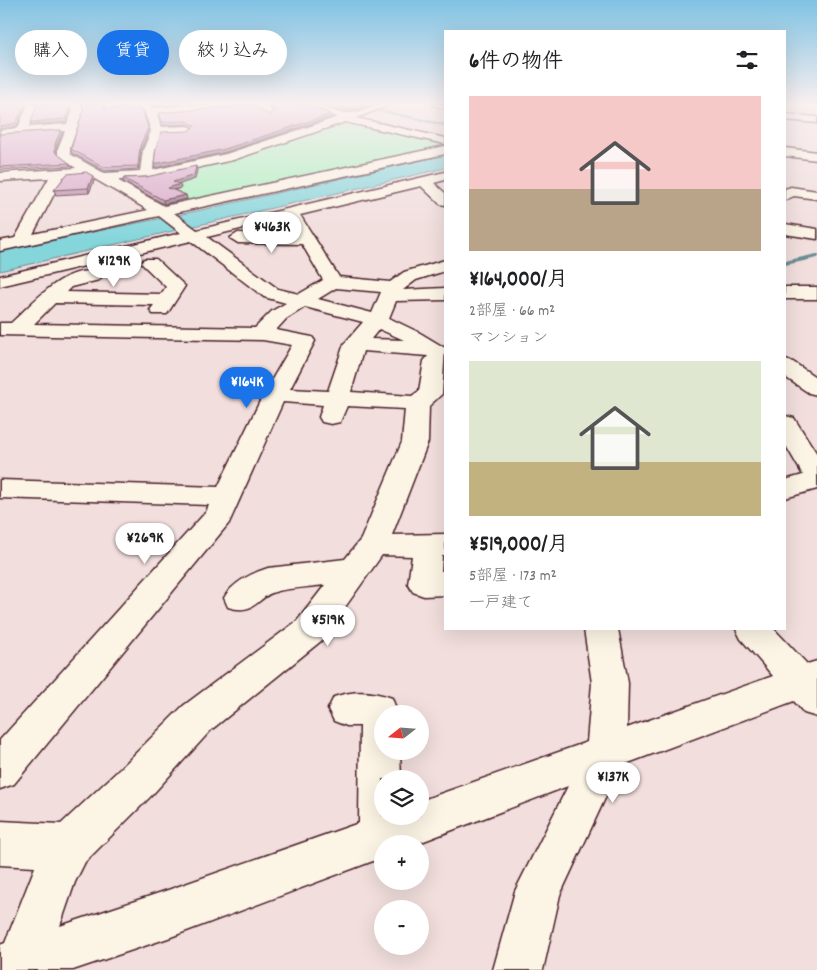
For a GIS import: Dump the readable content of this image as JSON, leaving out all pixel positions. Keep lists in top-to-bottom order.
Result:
{
  "north": "left",
  "page": {
    "chip": ["購入", "賃貸", "絞り込み"],
    "heading": "6件の物件",
    "list": [
      {
        "name": "¥164,000/月",
        "note": "2部屋 · 66 m² · マンション"
      },
      {
        "name": "¥519,000/月",
        "note": "5部屋 · 173 m² · 一戸建て"
      }
    ],
    "price": [
      "¥463K",
      "¥129K",
      "¥164K",
      "¥269K",
      "¥519K",
      "¥137K"
    ],
    "map_buttons": ["+", "−"]
  }
}
